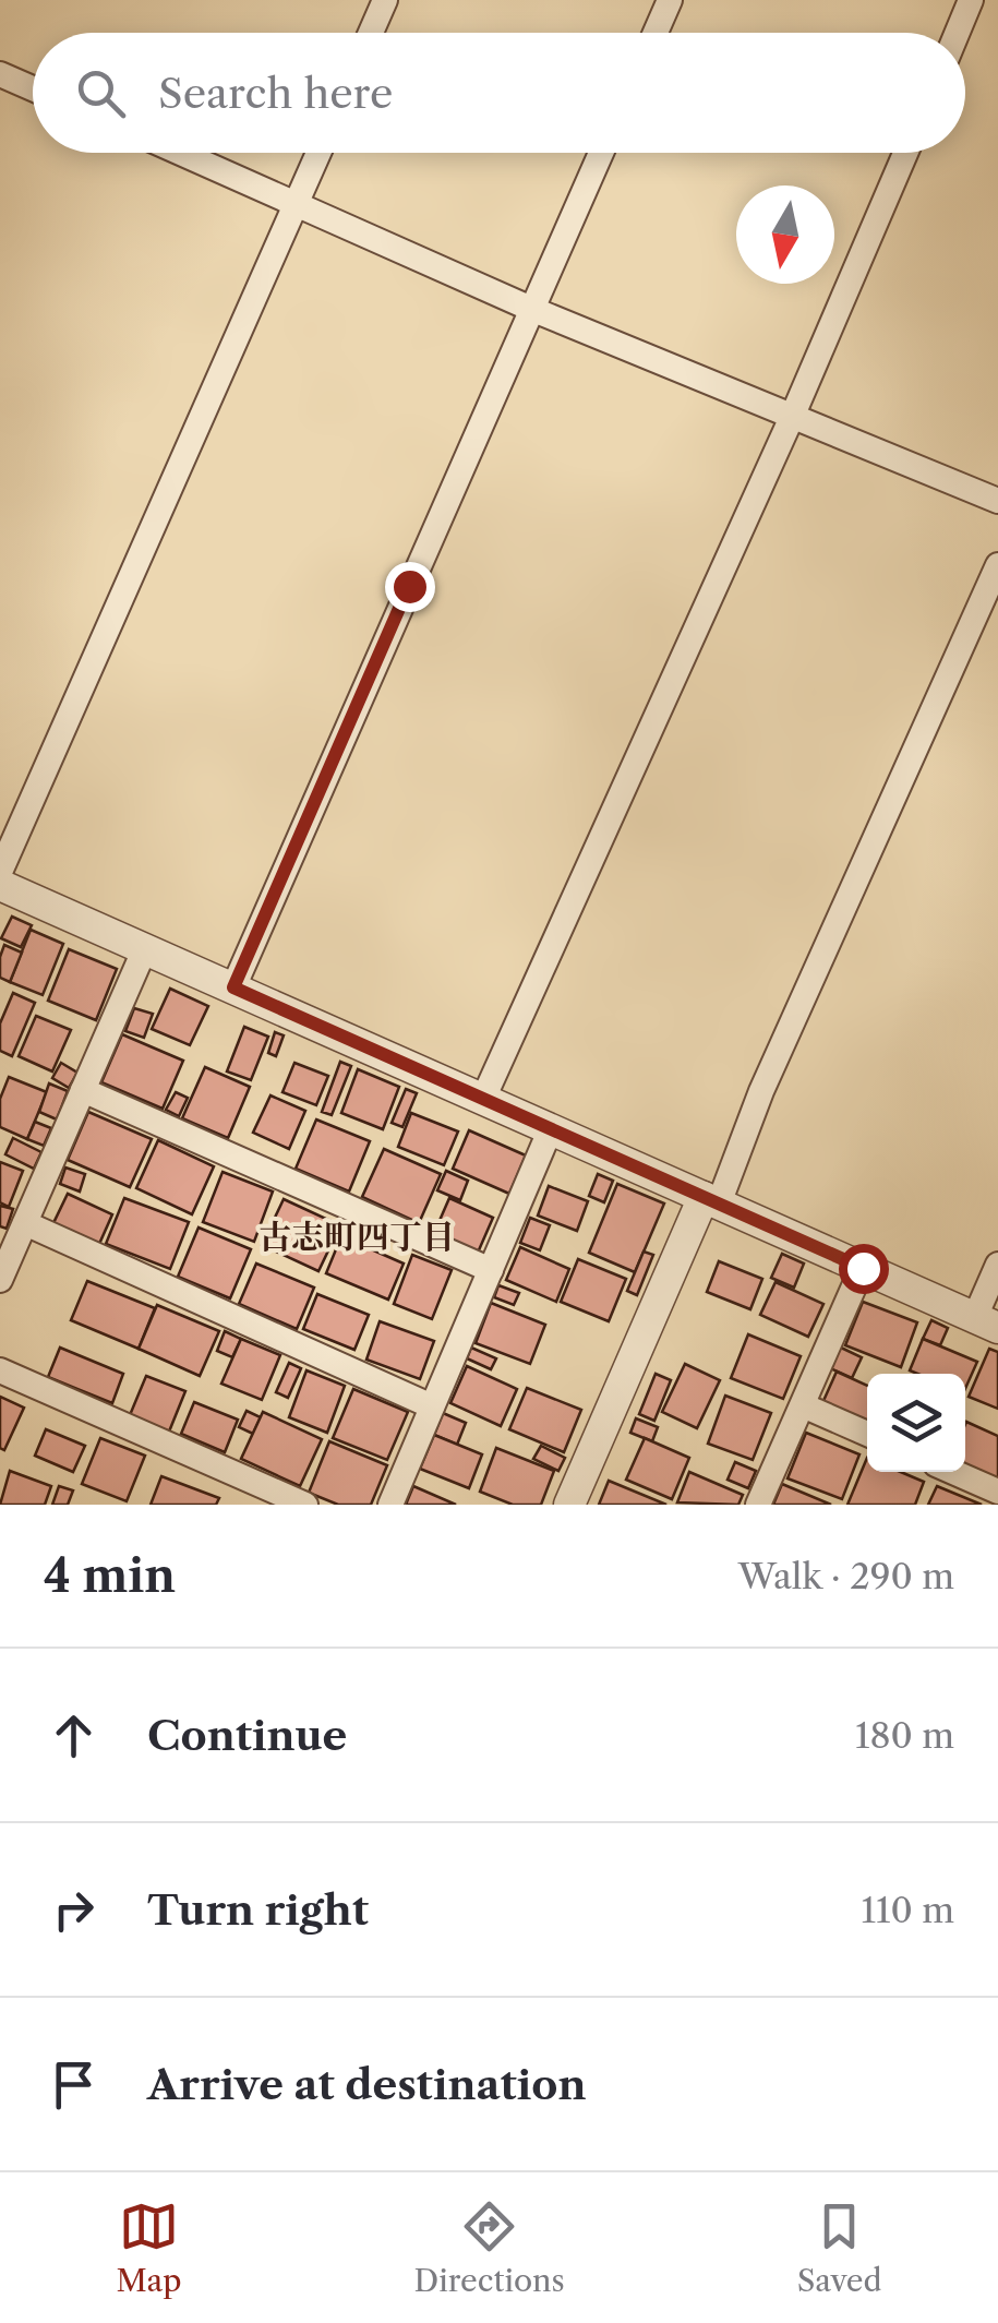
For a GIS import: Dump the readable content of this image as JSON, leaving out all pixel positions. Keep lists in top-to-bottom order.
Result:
{
  "districts": ["古志町四丁目"],
  "north": "bottom",
  "page": {
    "search": "Search here",
    "heading": ["4 min", "Walk · 290 m"],
    "list": [
      ["Continue", "180 m"],
      ["Turn right", "110 m"],
      "Arrive at destination"
    ],
    "nav": ["Map", "Directions", "Saved"]
  }
}
